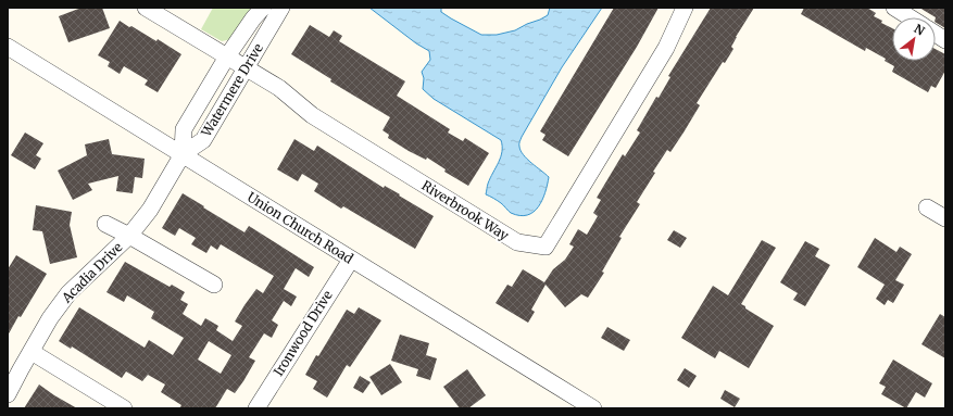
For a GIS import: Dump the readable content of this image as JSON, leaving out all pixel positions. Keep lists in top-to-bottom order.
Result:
{
  "streets": {
    "street": [
      "Watermere Drive",
      "Riverbrook Way",
      "Union Church Road",
      "Acadia Drive",
      "Ironwood Drive"
    ]
  },
  "crossings": [
    ["Watermere Drive", "Riverbrook Way"],
    ["Watermere Drive", "Union Church Road"],
    ["Watermere Drive", "Acadia Drive"],
    ["Union Church Road", "Acadia Drive"],
    ["Union Church Road", "Ironwood Drive"]
  ],
  "north": "top right"
}
